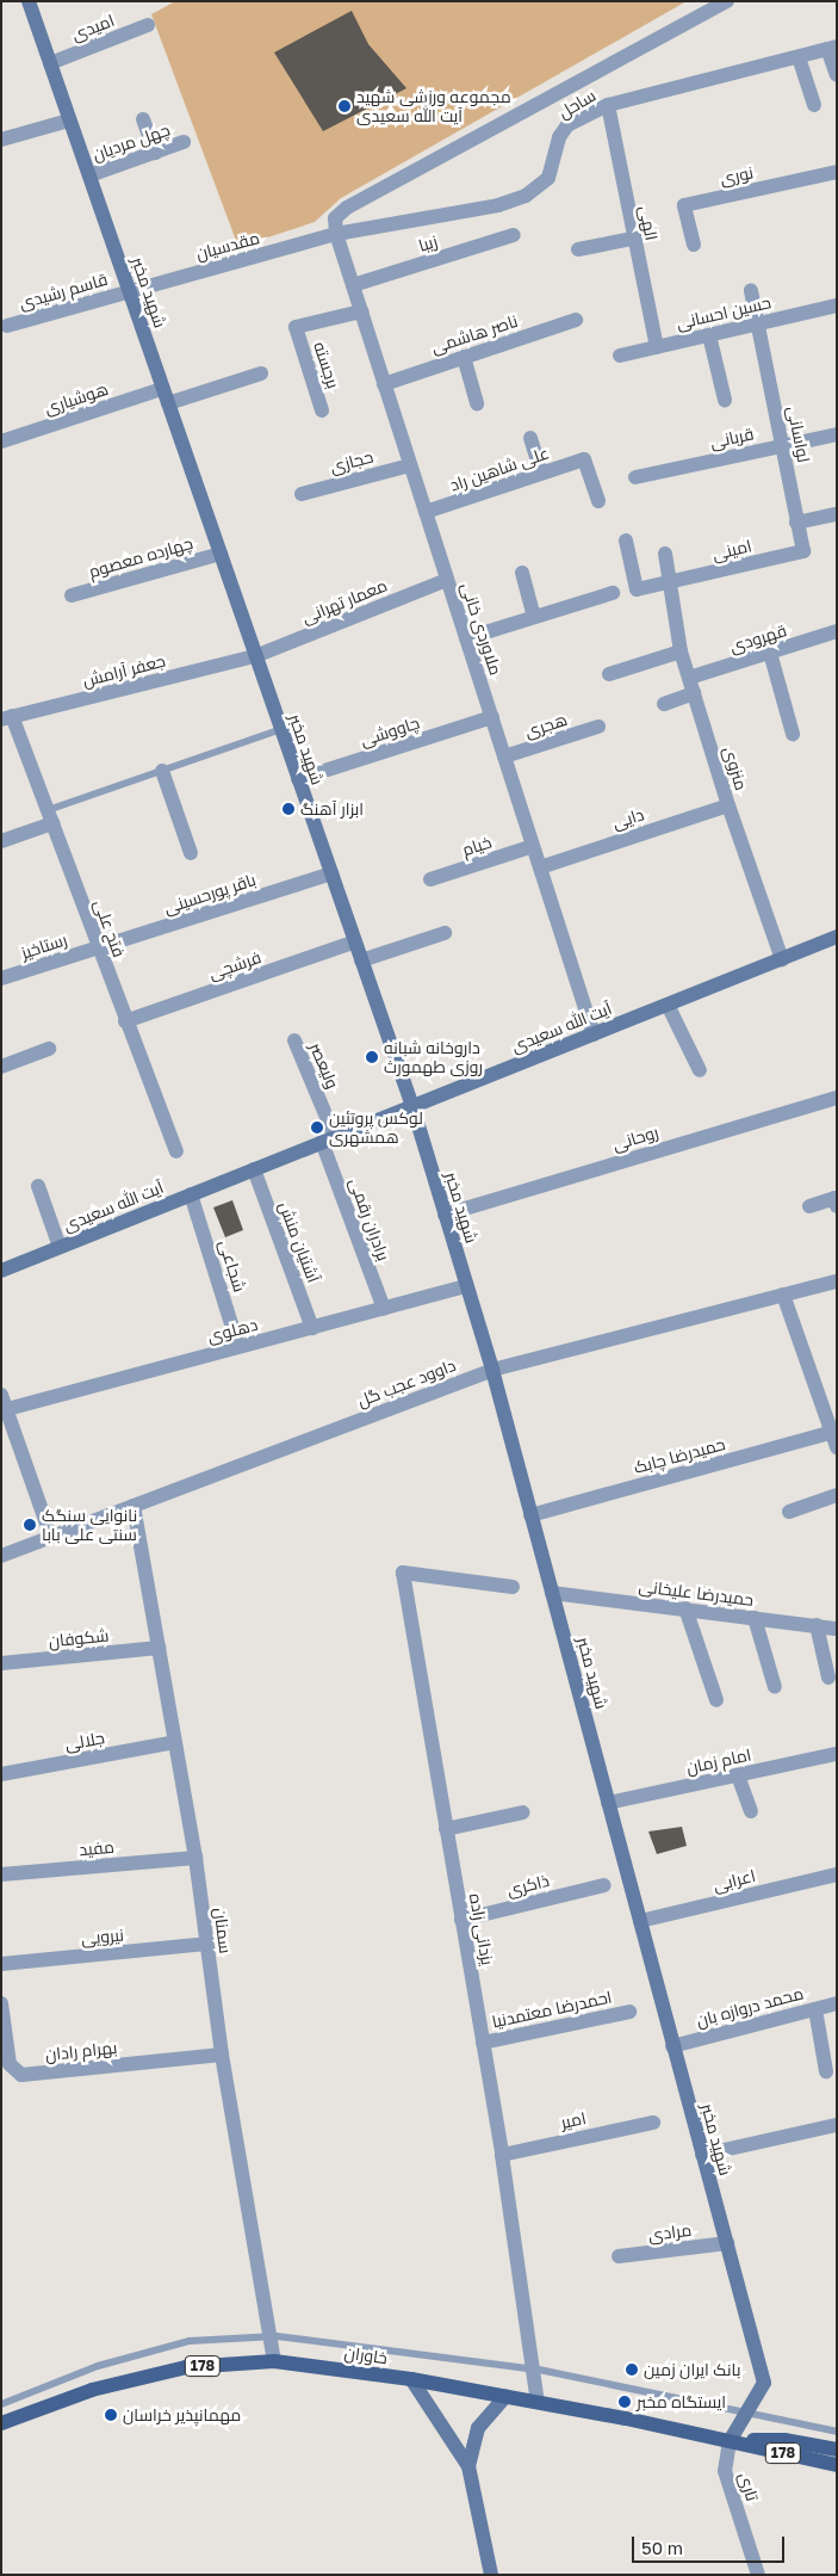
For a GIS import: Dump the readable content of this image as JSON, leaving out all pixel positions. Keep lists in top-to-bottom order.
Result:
{
  "streets": {
    "main road": [
      "شهید مخبر",
      "آیت الله سعیدی",
      "خاوران",
      "178"
    ],
    "street": [
      "امیدی",
      "ساحل",
      "چهل مردیان",
      "نوری",
      "الهی",
      "زیبا",
      "مقدسیان",
      "قاسم رشیدی",
      "حسین احسانی",
      "ناصر هاشمی",
      "برجسته",
      "هوشیاری",
      "لواسانی",
      "قربانی",
      "حجازی",
      "علی شاهین راد",
      "امینی",
      "چهارده معصوم",
      "معمار تهرانی",
      "ملاوردی خانی",
      "قهرودی",
      "جعفر آرامش",
      "هجری",
      "چاووشی",
      "منزوی",
      "دایی",
      "خیام",
      "باقر پورحسینی",
      "فتح علی",
      "رستاخیز",
      "فرشچی",
      "ولیعصر",
      "روحانی",
      "برادران رقمی",
      "آشتیان منش",
      "شجاعی",
      "دهلوی",
      "داوود عجب گل",
      "حمیدرضا چابک",
      "حمیدرضا علیخانی",
      "شکوفان",
      "جلالی",
      "امام زمان",
      "مفید",
      "اعرابی",
      "ذاکری",
      "یزدانی زاده",
      "سمنان",
      "نیرویی",
      "محمد دروازه بان",
      "احمدرضا معتمدنیا",
      "بهرام رادان",
      "امیر",
      "مرادی",
      "تاری"
    ]
  },
  "crossings": [
    ["امیدی", "شهید مخبر"],
    ["ساحل", "الهی"],
    ["ساحل", "مقدسیان"],
    ["ساحل", "ملاوردی خانی"],
    ["چهل مردیان", "شهید مخبر"],
    ["الهی", "حسین احسانی"],
    ["زیبا", "ملاوردی خانی"],
    ["مقدسیان", "قاسم رشیدی"],
    ["مقدسیان", "شهید مخبر"],
    ["مقدسیان", "ملاوردی خانی"],
    ["قاسم رشیدی", "شهید مخبر"],
    ["شهید مخبر", "هوشیاری"],
    ["شهید مخبر", "چهارده معصوم"],
    ["شهید مخبر", "معمار تهرانی"],
    ["شهید مخبر", "جعفر آرامش"],
    ["شهید مخبر", "چاووشی"],
    ["شهید مخبر", "باقر پورحسینی"],
    ["شهید مخبر", "فرشچی"],
    ["شهید مخبر", "آیت الله سعیدی"],
    ["شهید مخبر", "روحانی"],
    ["شهید مخبر", "دهلوی"],
    ["شهید مخبر", "داوود عجب گل"],
    ["شهید مخبر", "حمیدرضا چابک"],
    ["شهید مخبر", "حمیدرضا علیخانی"],
    ["شهید مخبر", "امام زمان"],
    ["شهید مخبر", "اعرابی"],
    ["شهید مخبر", "محمد دروازه بان"],
    ["شهید مخبر", "مرادی"],
    ["شهید مخبر", "خاوران"],
    ["شهید مخبر", "تاری"],
    ["حسین احسانی", "لواسانی"],
    ["ناصر هاشمی", "ملاوردی خانی"],
    ["برجسته", "ملاوردی خانی"],
    ["لواسانی", "قربانی"],
    ["لواسانی", "امینی"],
    ["حجازی", "ملاوردی خانی"],
    ["علی شاهین راد", "ملاوردی خانی"],
    ["امینی", "منزوی"],
    ["معمار تهرانی", "ملاوردی خانی"],
    ["معمار تهرانی", "جعفر آرامش"],
    ["ملاوردی خانی", "هجری"],
    ["ملاوردی خانی", "چاووشی"],
    ["ملاوردی خانی", "دایی"],
    ["ملاوردی خانی", "خیام"],
    ["ملاوردی خانی", "آیت الله سعیدی"],
    ["قهرودی", "منزوی"],
    ["جعفر آرامش", "فتح علی"],
    ["منزوی", "دایی"],
    ["منزوی", "آیت الله سعیدی"],
    ["باقر پورحسینی", "فتح علی"],
    ["باقر پورحسینی", "رستاخیز"],
    ["فتح علی", "رستاخیز"],
    ["فتح علی", "فرشچی"],
    ["آیت الله سعیدی", "ولیعصر"],
    ["آیت الله سعیدی", "برادران رقمی"],
    ["آیت الله سعیدی", "آشتیان منش"],
    ["آیت الله سعیدی", "شجاعی"],
    ["ولیعصر", "برادران رقمی"],
    ["برادران رقمی", "دهلوی"],
    ["آشتیان منش", "دهلوی"],
    ["شجاعی", "دهلوی"],
    ["داوود عجب گل", "سمنان"],
    ["شکوفان", "سمنان"],
    ["جلالی", "سمنان"],
    ["مفید", "سمنان"],
    ["ذاکری", "یزدانی زاده"],
    ["یزدانی زاده", "احمدرضا معتمدنیا"],
    ["یزدانی زاده", "امیر"],
    ["یزدانی زاده", "خاوران"],
    ["سمنان", "نیرویی"],
    ["سمنان", "بهرام رادان"],
    ["سمنان", "خاوران"],
    ["خاوران", "تاری"]
  ],
  "places": [
    "مجموعه ورزشی شهید آیت‌ الله سعیدی",
    "ابزار آهنگ",
    "داروخانه شبانه روزی طهمورث",
    "لوکس پروتئین همشهری",
    "نانوایی سنگک سنتی علی بابا",
    "بانک ایران زمین",
    "ایستگاه مخبر",
    "مهمانپذیر خراسان"
  ],
  "scale_bar": "50 m"
}
